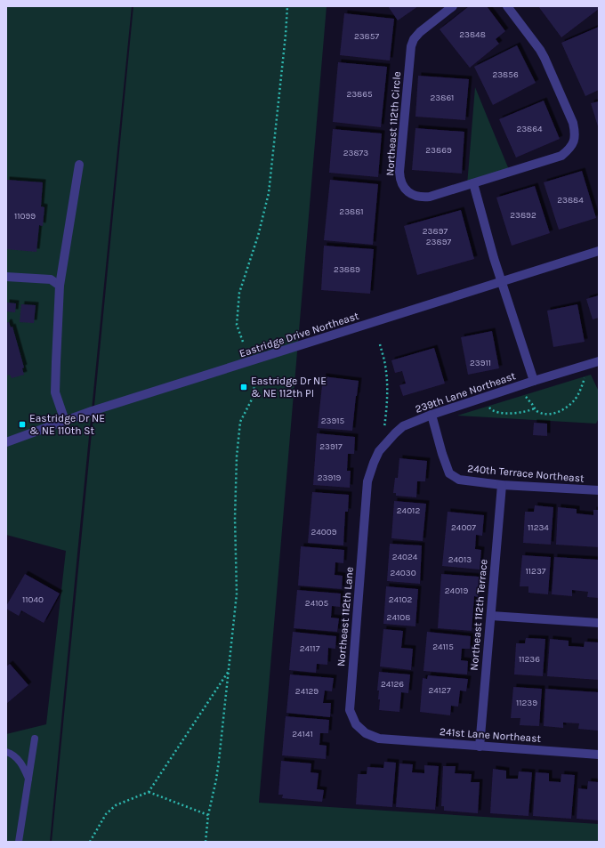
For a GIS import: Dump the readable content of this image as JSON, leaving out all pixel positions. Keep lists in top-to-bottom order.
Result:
{
  "streets": {
    "street": [
      "Northeast 112th Circle",
      "Eastridge Drive Northeast",
      "239th Lane Northeast",
      "240th Terrace Northeast",
      "Northeast 112th Terrace",
      "Northeast 112th Lane",
      "241st Lane Northeast"
    ]
  },
  "crossings": [
    ["239th Lane Northeast", "240th Terrace Northeast"],
    ["239th Lane Northeast", "Northeast 112th Lane"],
    ["240th Terrace Northeast", "Northeast 112th Terrace"],
    ["Northeast 112th Terrace", "241st Lane Northeast"],
    ["Northeast 112th Lane", "241st Lane Northeast"]
  ],
  "places": {
    "transit": ["Eastridge Dr NE & NE 112th Pl", "Eastridge Dr NE & NE 110th St"]
  },
  "house_numbers": [
    "23848",
    "23857",
    "23856",
    "23865",
    "23861",
    "23864",
    "23869",
    "23873",
    "23884",
    "23881",
    "23892",
    "11099",
    "23897",
    "23897",
    "23889",
    "23911",
    "23915",
    "23917",
    "23919",
    "24012",
    "24007",
    "11234",
    "24009",
    "24024",
    "24013",
    "11237",
    "24030",
    "24019",
    "11040",
    "24102",
    "24105",
    "24108",
    "24115",
    "24117",
    "11236",
    "24126",
    "24127",
    "24129",
    "11239",
    "24141"
  ]
}
